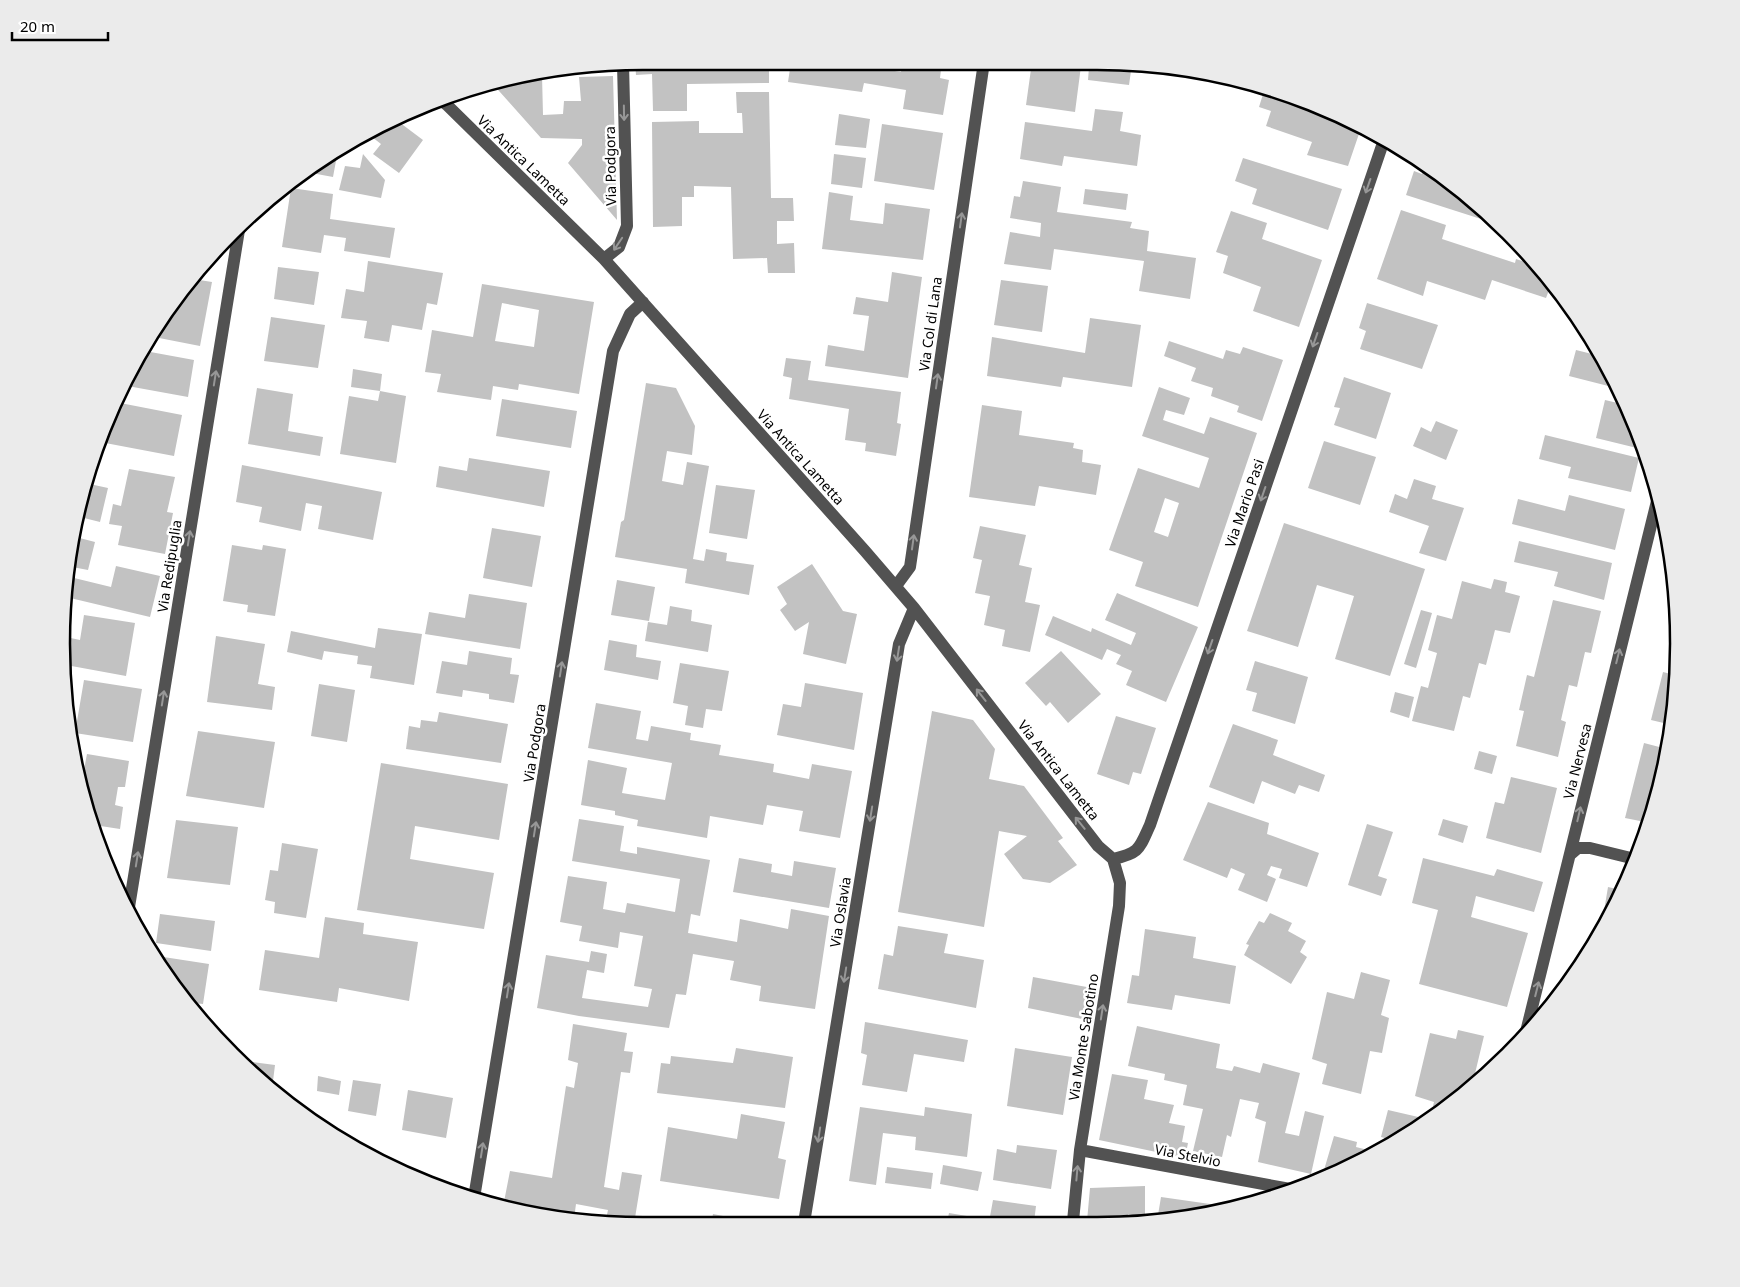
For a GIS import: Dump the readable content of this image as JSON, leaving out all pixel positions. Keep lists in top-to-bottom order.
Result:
{
  "streets": {
    "street": [
      "Via Antica Lametta",
      "Via Podgora",
      "Via Col di Lana",
      "Via Mario Pasi",
      "Via Redipuglia",
      "Via Nervesa",
      "Via Oslavia",
      "Via Monte Sabotino",
      "Via Stelvio"
    ]
  },
  "crossings": [
    ["Via Antica Lametta", "Via Podgora"],
    ["Via Antica Lametta", "Via Col di Lana"],
    ["Via Antica Lametta", "Via Mario Pasi"],
    ["Via Antica Lametta", "Via Oslavia"],
    ["Via Antica Lametta", "Via Monte Sabotino"],
    ["Via Mario Pasi", "Via Monte Sabotino"],
    ["Via Monte Sabotino", "Via Stelvio"]
  ],
  "one_way": [
    "Via Col di Lana",
    "Via Mario Pasi",
    "Via Redipuglia",
    "Via Nervesa",
    "Via Oslavia",
    "Via Monte Sabotino"
  ],
  "scale_bar": "20 m"
}
